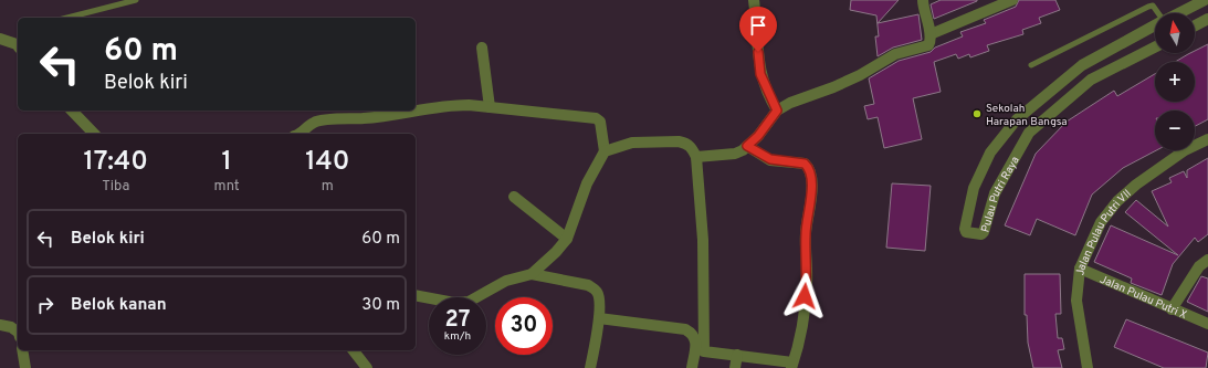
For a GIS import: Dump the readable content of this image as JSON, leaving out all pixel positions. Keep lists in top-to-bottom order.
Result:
{
  "streets": {
    "street": ["Pulau Putri Raya", "Jalan Pulau Putri VII", "Jalan Pulau Putri X"]
  },
  "crossings": [
    ["Jalan Pulau Putri VII", "Jalan Pulau Putri X"]
  ],
  "places": ["Sekolah Harapan Bangsa"],
  "north": "top",
  "page": {
    "map_buttons": ["+", "−"],
    "turn": ["60 m", "Belok kiri"],
    "eta": [
      "17:40",
      "Tiba",
      "1",
      "mnt",
      "140",
      "m"
    ],
    "list": [
      {
        "name": "Belok kiri",
        "value": "60 m"
      },
      {
        "name": "Belok kanan",
        "value": "30 m"
      }
    ],
    "speed": "27 km/h",
    "limit": "30"
  }
}
